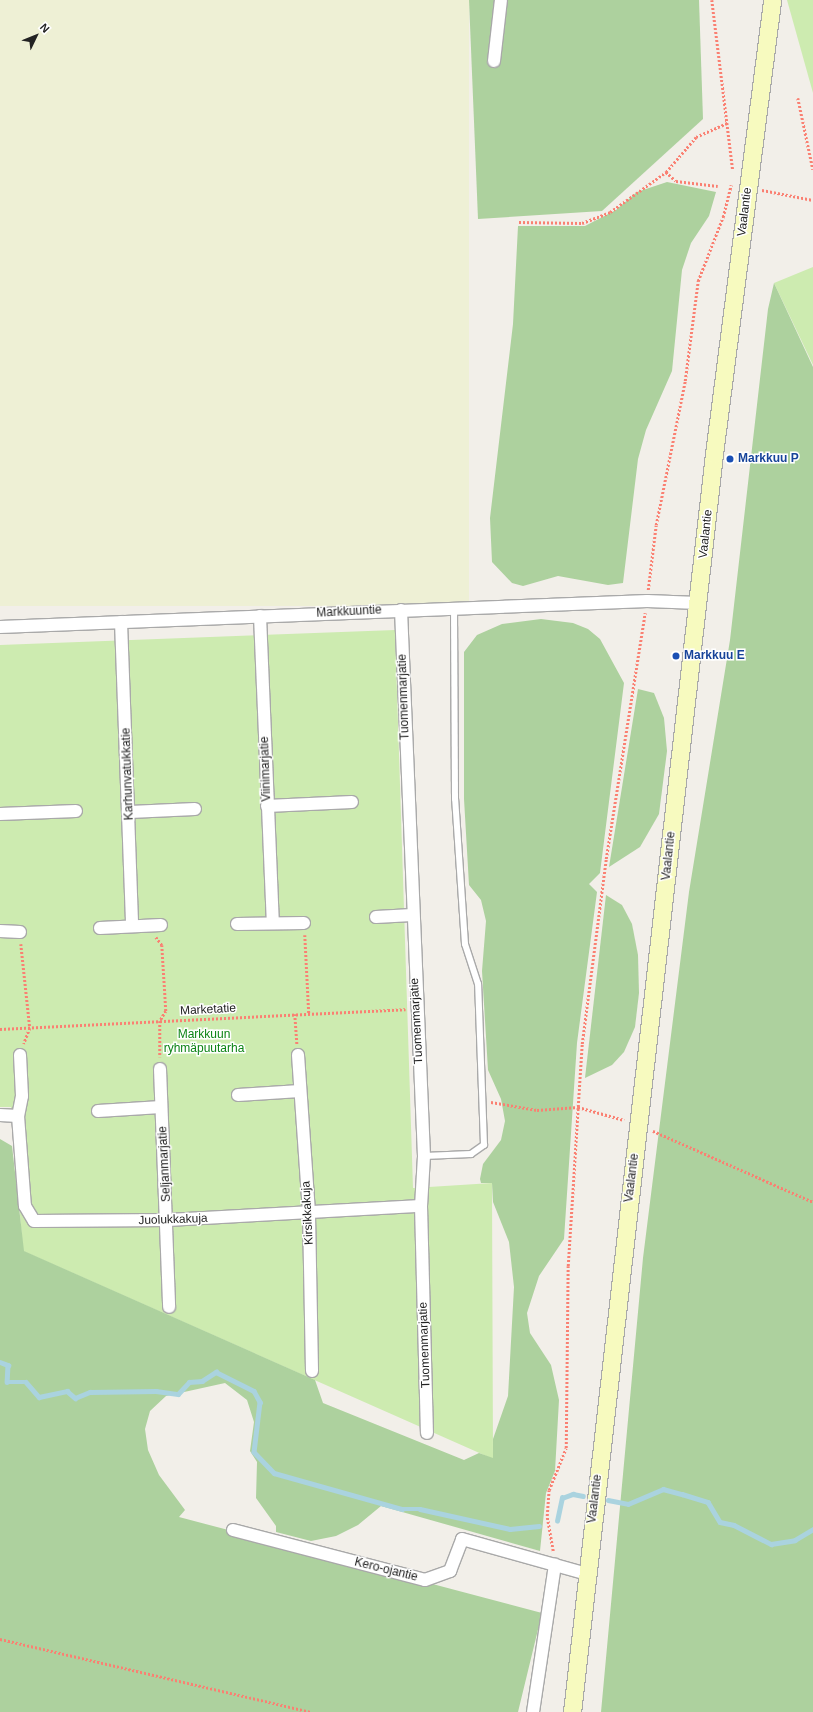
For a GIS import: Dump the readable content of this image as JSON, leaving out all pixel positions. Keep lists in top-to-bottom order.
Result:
{
  "streets": {
    "street": [
      "Vaalantie",
      "Markkuuntie",
      "Tuomenmarjatie",
      "Viinimarjatie",
      "Karhunvatukkatie",
      "Seljanmarjatie",
      "Kirsikkakuja",
      "Juolukkakuja",
      "Kero-ojantie"
    ],
    "path": ["Marketatie"]
  },
  "crossings": [
    ["Vaalantie", "Markkuuntie"],
    ["Vaalantie", "Kero-ojantie"],
    ["Markkuuntie", "Tuomenmarjatie"],
    ["Markkuuntie", "Viinimarjatie"],
    ["Markkuuntie", "Karhunvatukkatie"],
    ["Tuomenmarjatie", "Marketatie"],
    ["Tuomenmarjatie", "Juolukkakuja"],
    ["Seljanmarjatie", "Juolukkakuja"],
    ["Kirsikkakuja", "Juolukkakuja"]
  ],
  "parks": ["Markkuun ryhmäpuutarha"],
  "places": ["Markkuu P", "Markkuu E"],
  "north": "top right"
}
